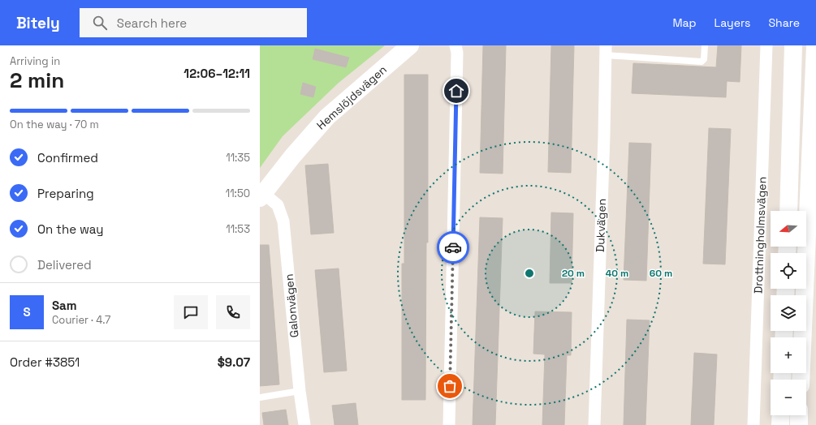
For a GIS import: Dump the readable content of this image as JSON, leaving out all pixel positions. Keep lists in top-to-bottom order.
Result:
{
  "streets": {
    "main road": ["Hemslöjdsvägen"],
    "street": ["Dukvägen", "Drottningholmsvägen", "Galonvägen"]
  },
  "crossings": [
    ["Hemslöjdsvägen", "Galonvägen"]
  ],
  "north": "left",
  "page": {
    "header": "Bitely",
    "search": "Search here",
    "nav": ["Map", "Layers", "Share"],
    "heading": ["2 min", "Arriving in", "12:06–12:11"],
    "panel": [
      "Sam",
      "Courier · 4.7",
      "Order #3851",
      "$9.07"
    ],
    "bar": "On the way · 70 m",
    "list": [
      ["Confirmed", "11:35"],
      ["Preparing", "11:50"],
      ["On the way", "11:53"],
      "Delivered"
    ],
    "map_buttons": ["+", "−"],
    "round": "S"
  },
  "rings": ["20 m", "40 m", "60 m"]
}
